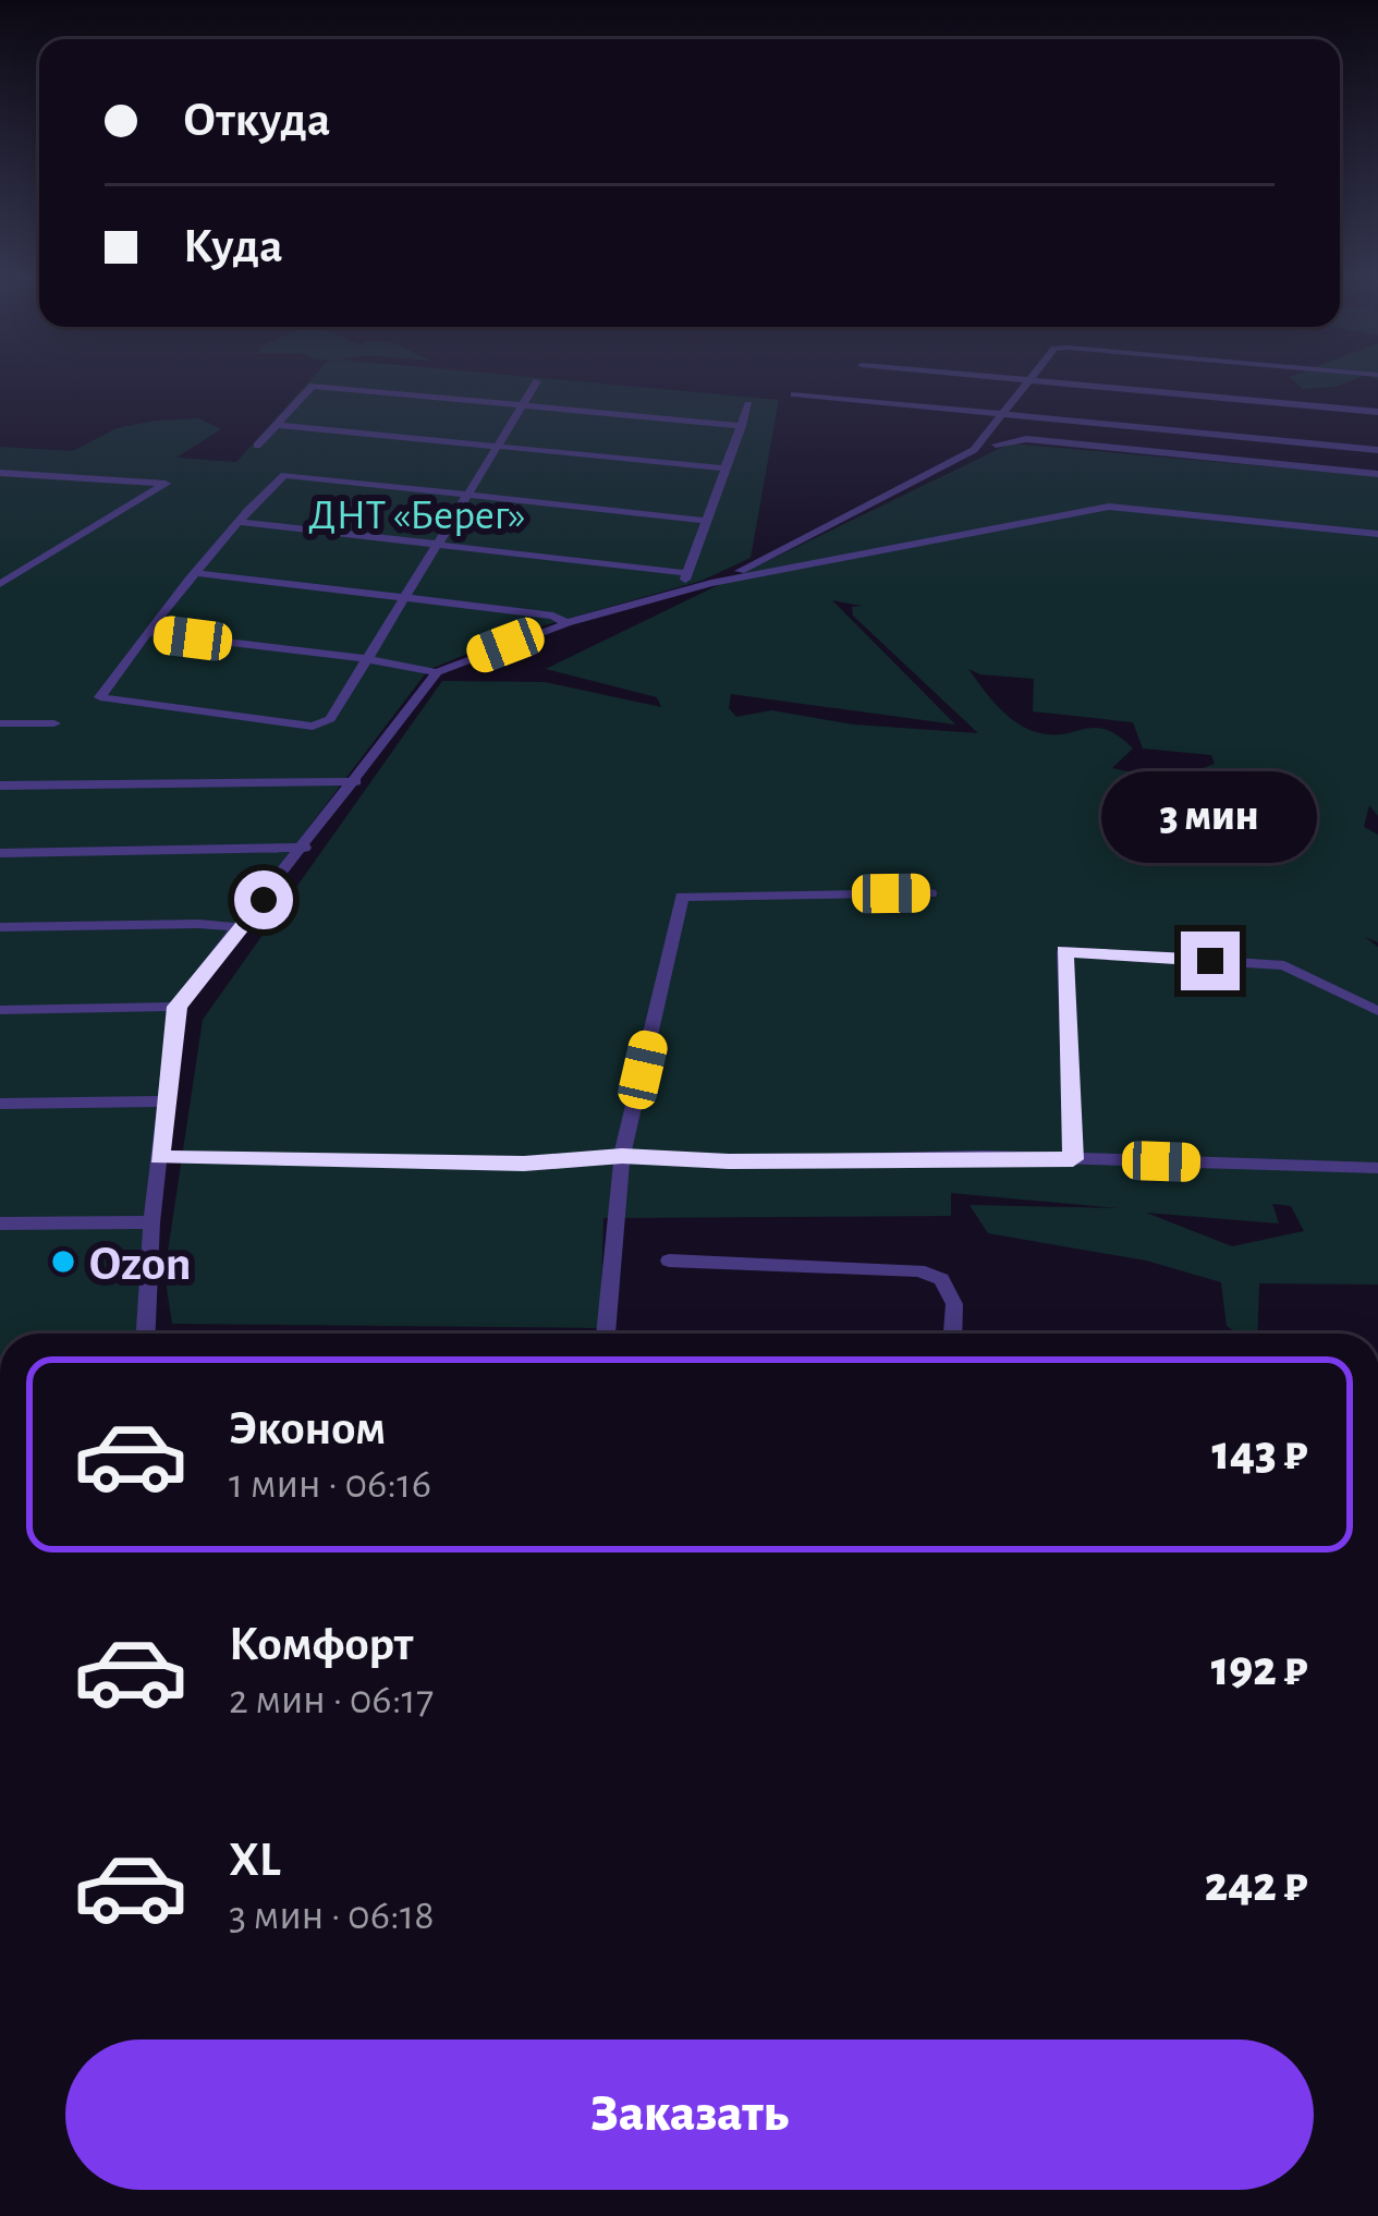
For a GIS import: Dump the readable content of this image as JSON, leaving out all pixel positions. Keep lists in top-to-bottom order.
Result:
{
  "parks": ["ДНТ «Берег»"],
  "places": ["Ozon"],
  "page": {
    "banner": ["Откуда", "Куда"],
    "bubble": "3 мин",
    "list": [
      {
        "name": "Эконом",
        "note": "1 мин · 06:16",
        "value": "143 ₽"
      },
      {
        "name": "Комфорт",
        "note": "2 мин · 06:17",
        "value": "192 ₽"
      },
      {
        "name": "XL",
        "note": "3 мин · 06:18",
        "value": "242 ₽"
      }
    ],
    "buttons": "Заказать"
  }
}
